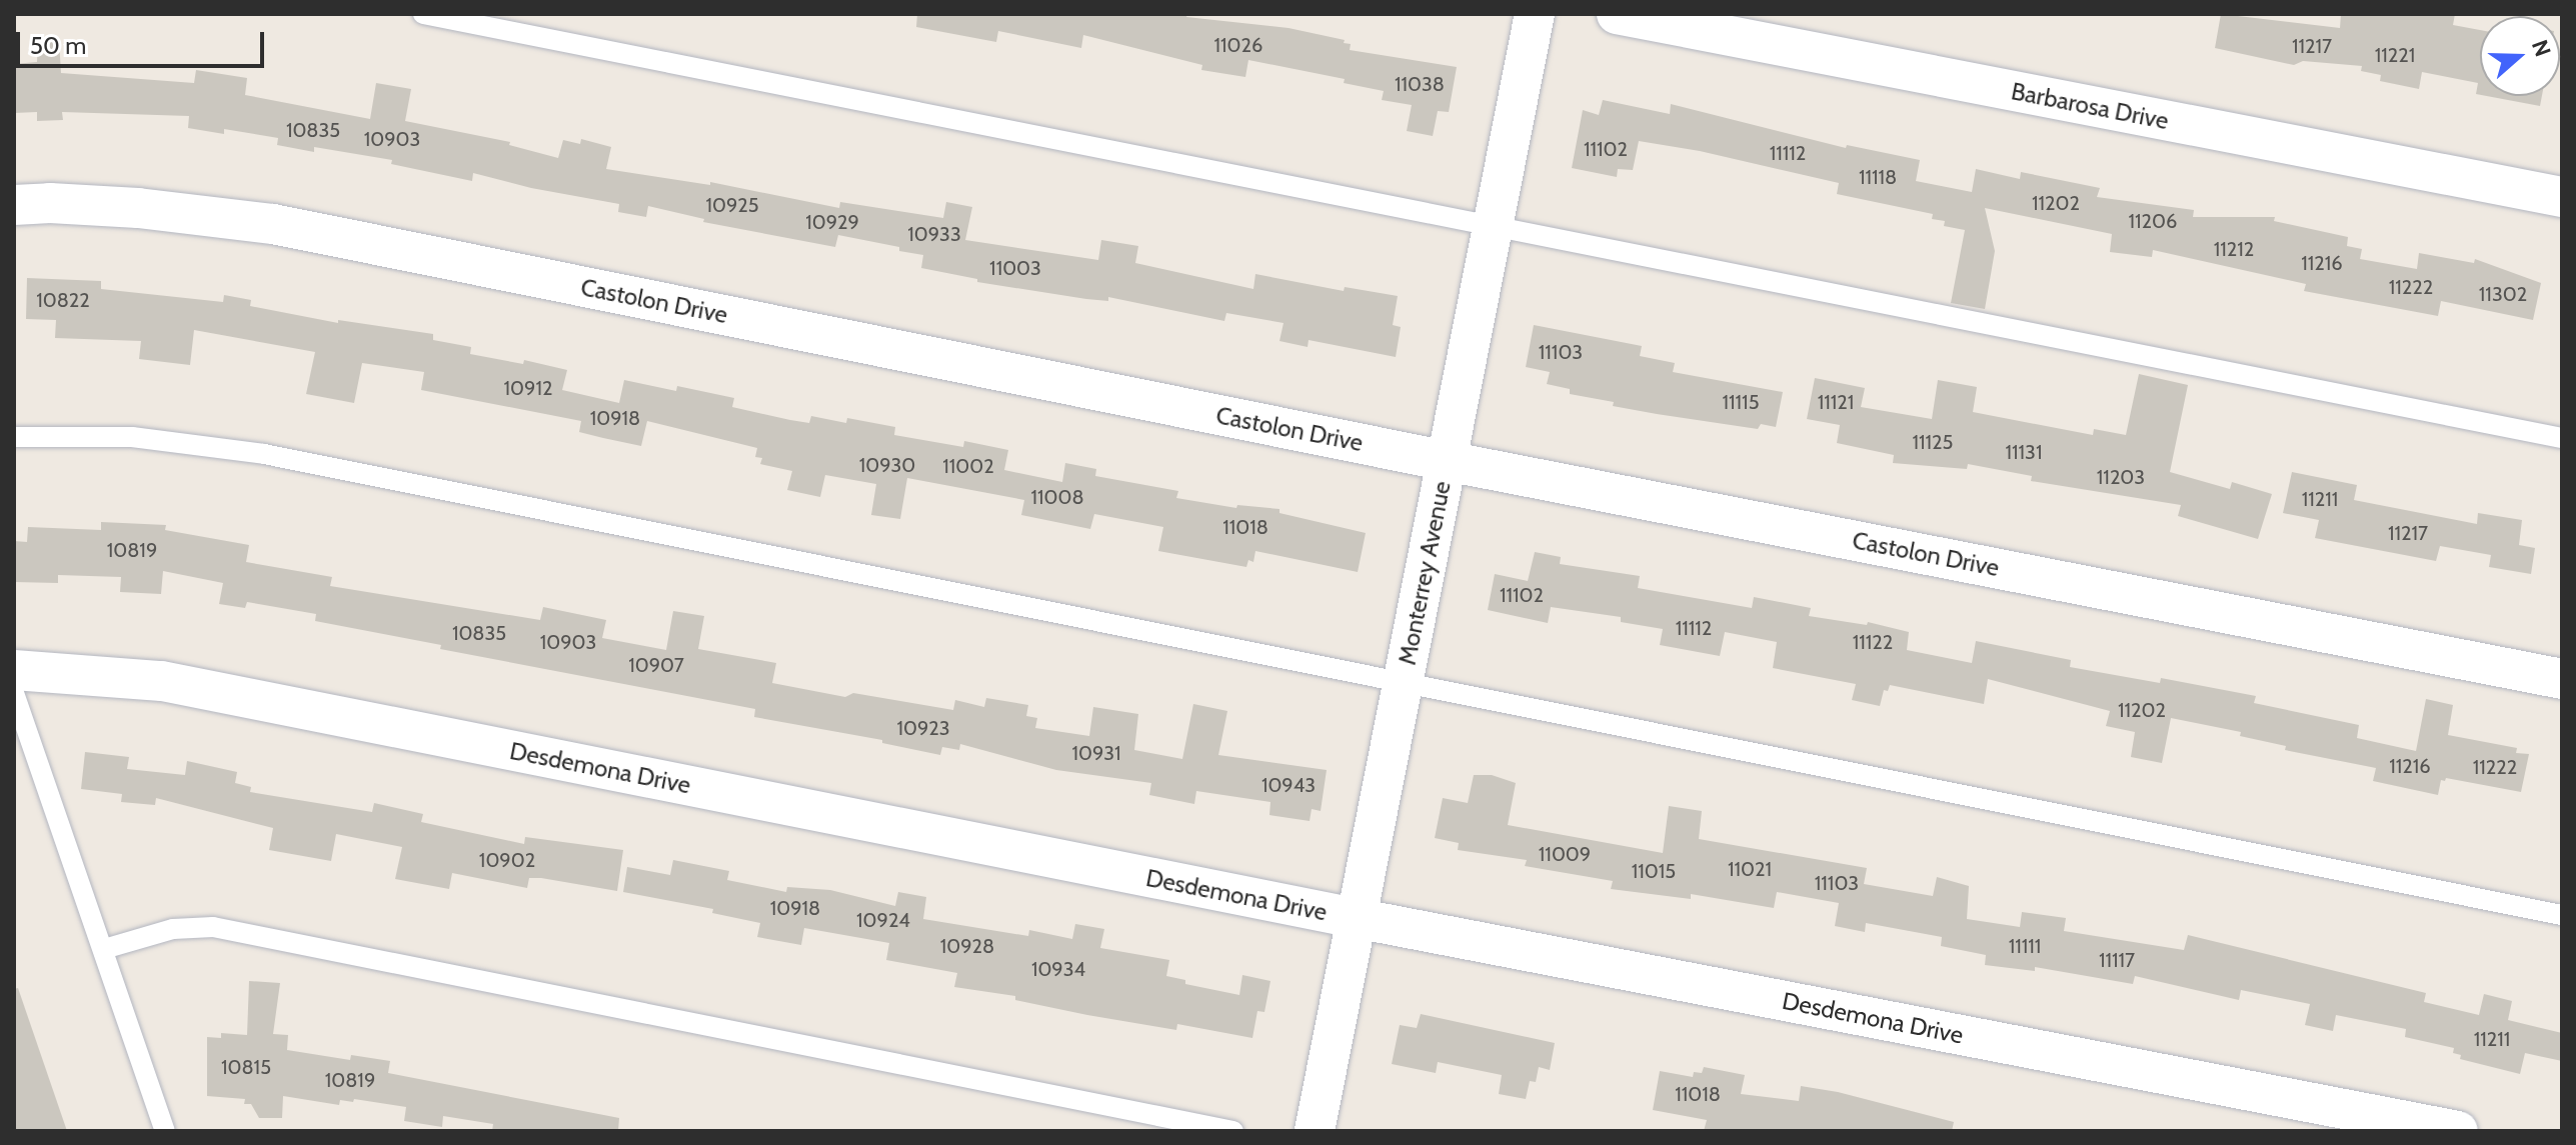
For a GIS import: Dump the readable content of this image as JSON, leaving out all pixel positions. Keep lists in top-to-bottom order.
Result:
{
  "streets": {
    "street": [
      "Barbarosa Drive",
      "Castolon Drive",
      "Monterrey Avenue",
      "Desdemona Drive"
    ]
  },
  "crossings": [
    ["Castolon Drive", "Monterrey Avenue"],
    ["Monterrey Avenue", "Desdemona Drive"]
  ],
  "house_numbers": [
    "11026",
    "11217",
    "11221",
    "11038",
    "10835",
    "10903",
    "11102",
    "11112",
    "11118",
    "11202",
    "10925",
    "11206",
    "10929",
    "10933",
    "11212",
    "11216",
    "11003",
    "11222",
    "11302",
    "10822",
    "11103",
    "10912",
    "11115",
    "11121",
    "10918",
    "11125",
    "11131",
    "10930",
    "11002",
    "11203",
    "11008",
    "11211",
    "11018",
    "11217",
    "10819",
    "11102",
    "11112",
    "10835",
    "10903",
    "11122",
    "10907",
    "11202",
    "10923",
    "10931",
    "11216",
    "11222",
    "10943",
    "11009",
    "10902",
    "11021",
    "11015",
    "11103",
    "10918",
    "10924",
    "10928",
    "11111",
    "11117",
    "10934",
    "11211",
    "10815",
    "10819",
    "11018"
  ],
  "scale_bar": "50 m",
  "north": "right"
}
